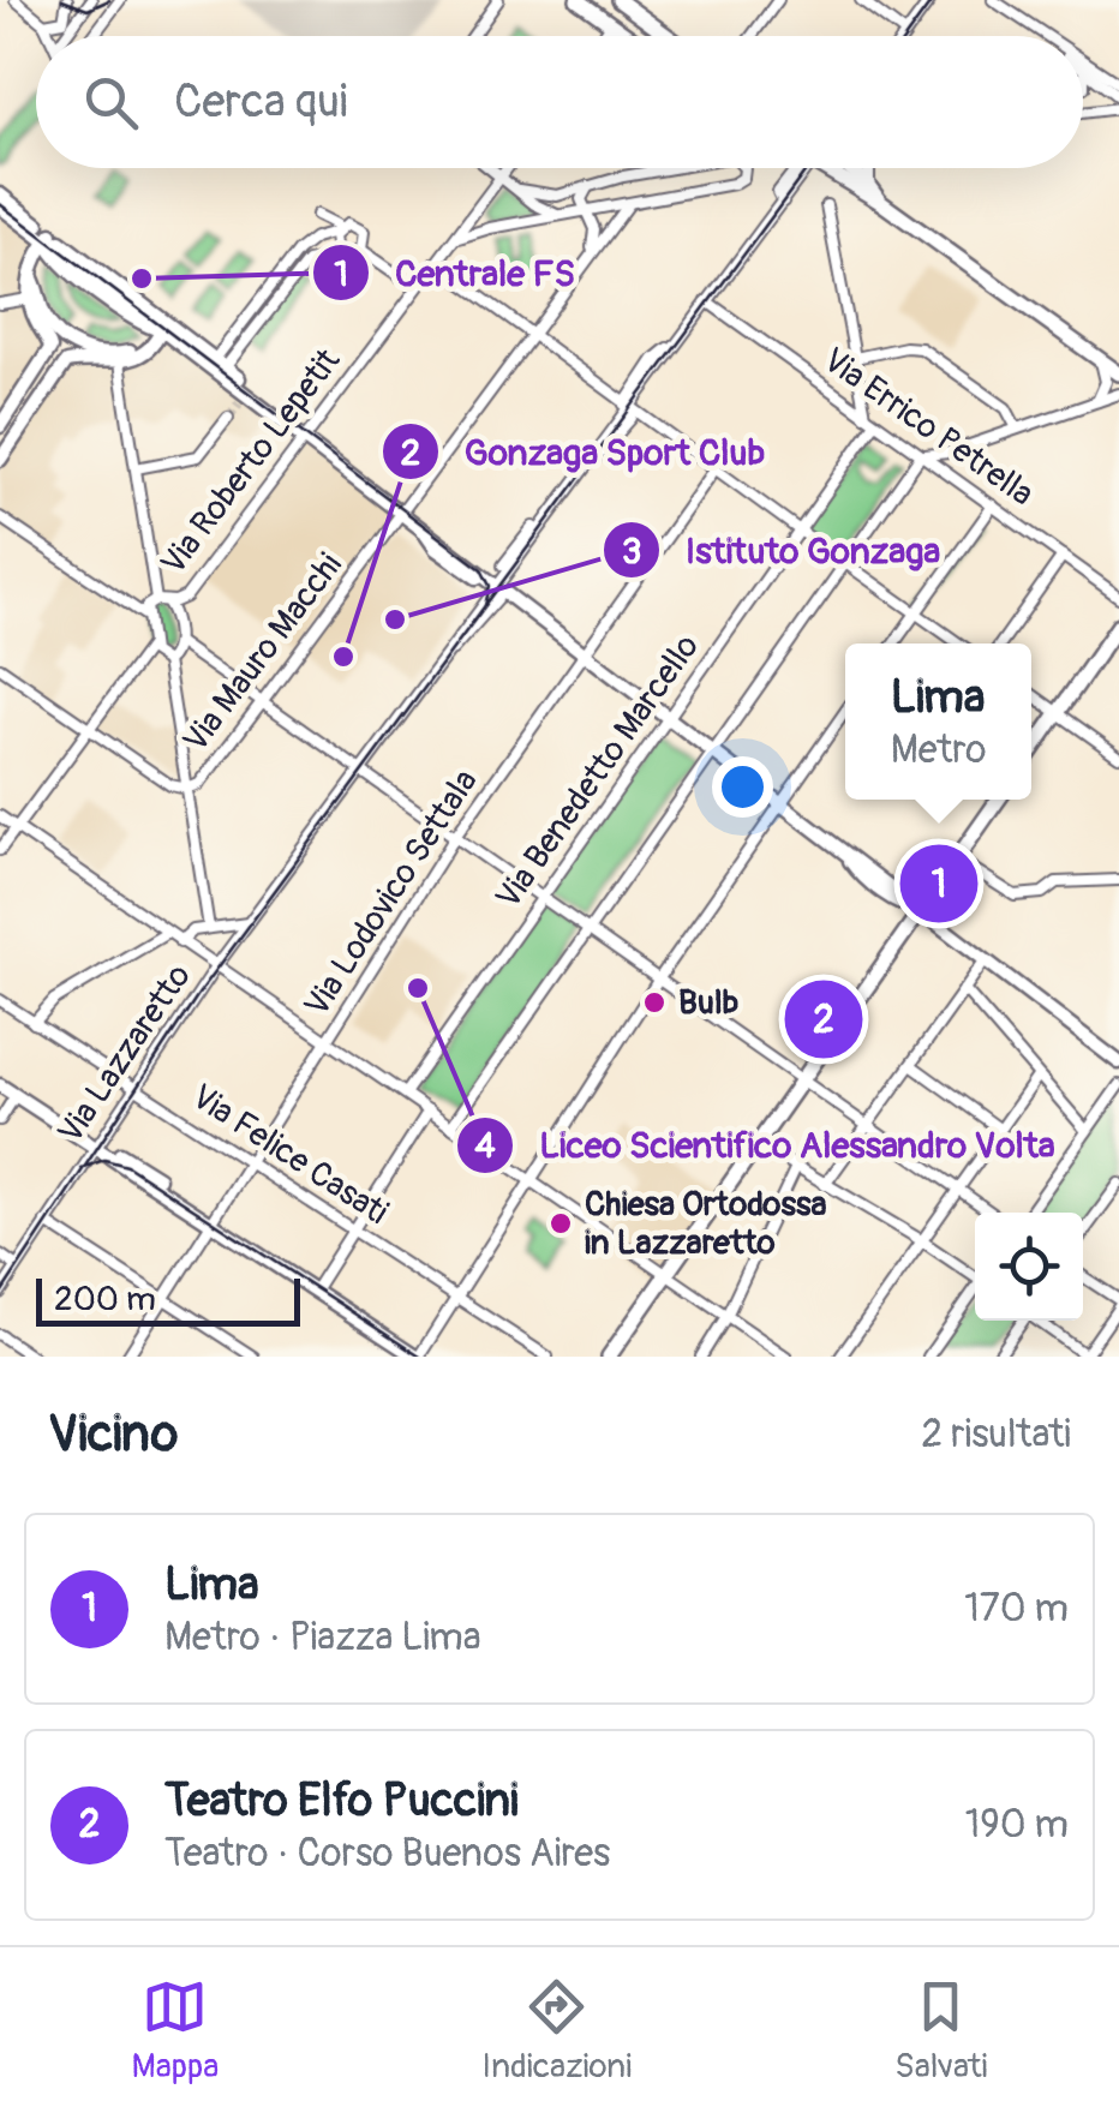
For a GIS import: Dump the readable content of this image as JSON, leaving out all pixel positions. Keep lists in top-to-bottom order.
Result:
{
  "streets": {
    "street": [
      "Via Errico Petrella",
      "Via Roberto Lepetit",
      "Via Mauro Macchi",
      "Via Benedetto Marcello",
      "Via Lodovico Settala",
      "Via Lazzaretto",
      "Via Felice Casati"
    ]
  },
  "crossings": [
    ["Via Errico Petrella", "Via Benedetto Marcello"],
    ["Via Errico Petrella", "Via Lazzaretto"],
    ["Via Lodovico Settala", "Via Felice Casati"],
    ["Via Lazzaretto", "Via Felice Casati"]
  ],
  "places": [
    "Centrale FS",
    "Istituto Gonzaga",
    "Gonzaga Sport Club",
    "Liceo Scientifico Alessandro Volta",
    "Bulb",
    "Chiesa Ortodossa in Lazzaretto"
  ],
  "scale_bar": "200 m",
  "page": {
    "search": "Cerca qui",
    "popup": ["Lima", "Metro"],
    "pins": ["1", "2"],
    "scale": "200 m",
    "heading": ["Vicino", "2 risultati"],
    "list": [
      {
        "mark": "1",
        "name": "Lima",
        "note": "Metro · Piazza Lima",
        "value": "170 m"
      },
      {
        "mark": "2",
        "name": "Teatro Elfo Puccini",
        "note": "Teatro · Corso Buenos Aires",
        "value": "190 m"
      }
    ],
    "nav": ["Mappa", "Indicazioni", "Salvati"]
  }
}
